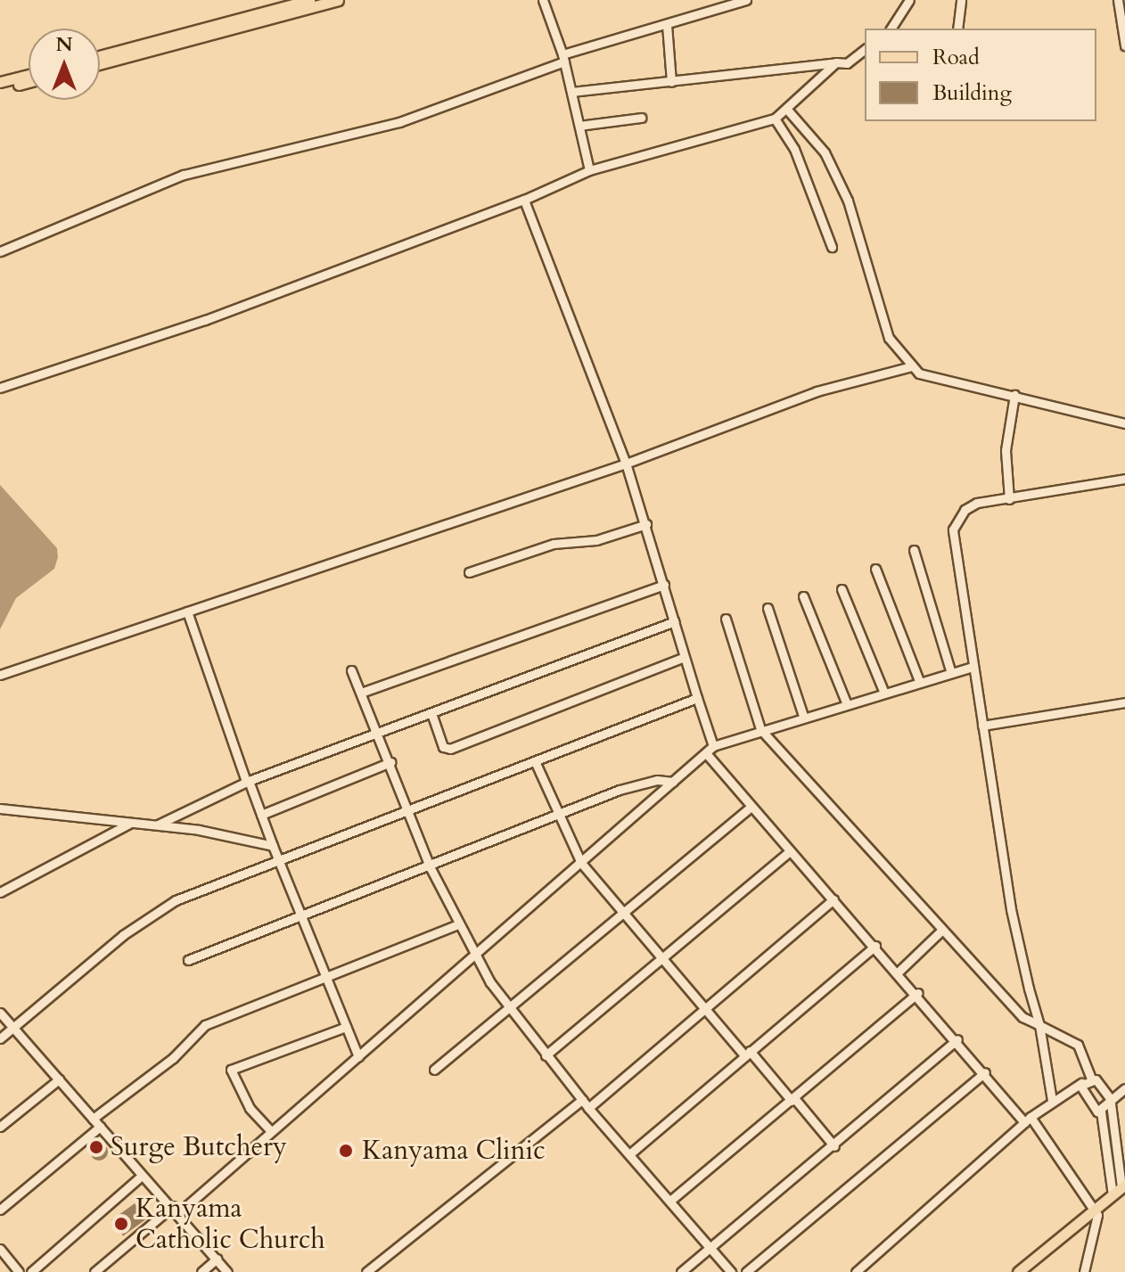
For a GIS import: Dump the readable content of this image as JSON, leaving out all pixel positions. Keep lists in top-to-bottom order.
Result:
{
  "places": ["Surge Butchery", "Kanyama Clinic", "Kanyama Catholic Church"],
  "legend": ["Road", "Building"],
  "north": "top"
}
